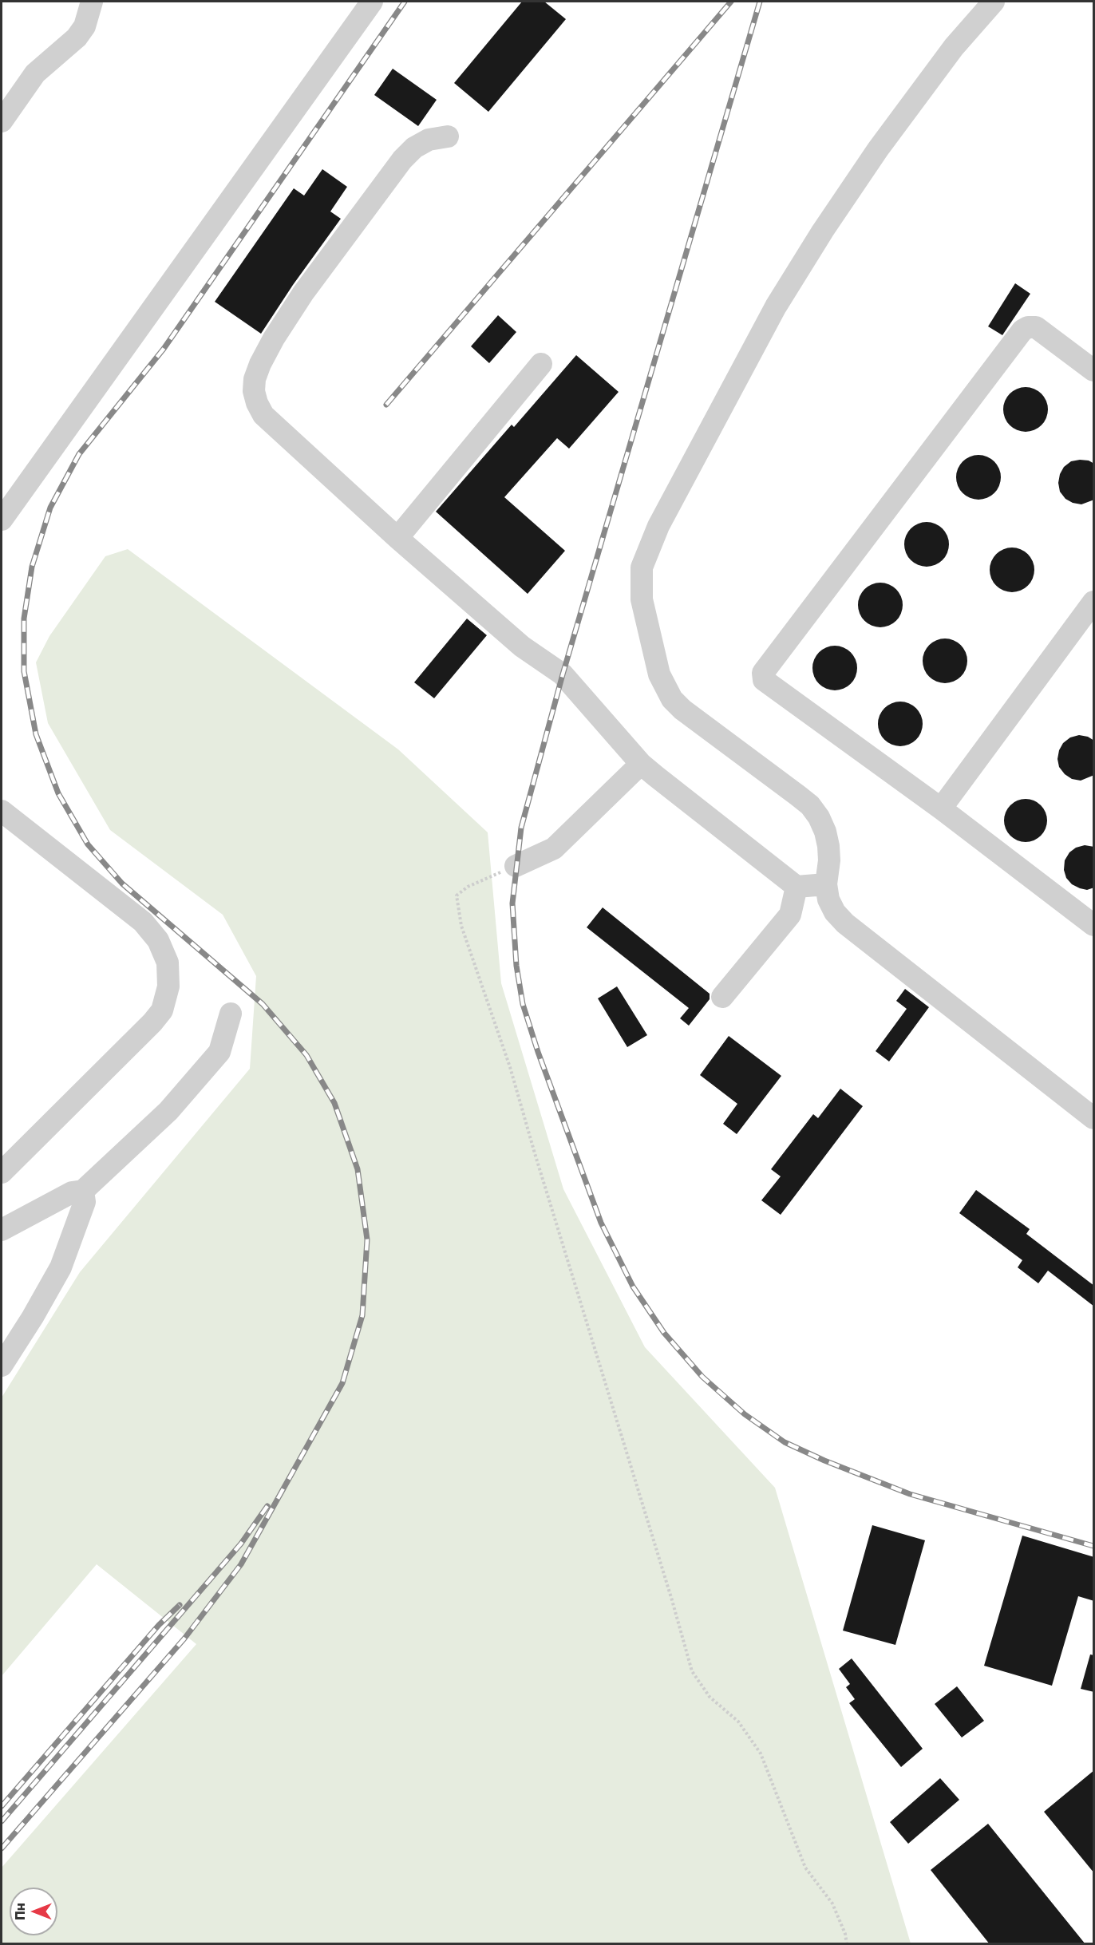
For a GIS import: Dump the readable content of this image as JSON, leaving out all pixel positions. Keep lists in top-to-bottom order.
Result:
{
  "north": "left"
}
